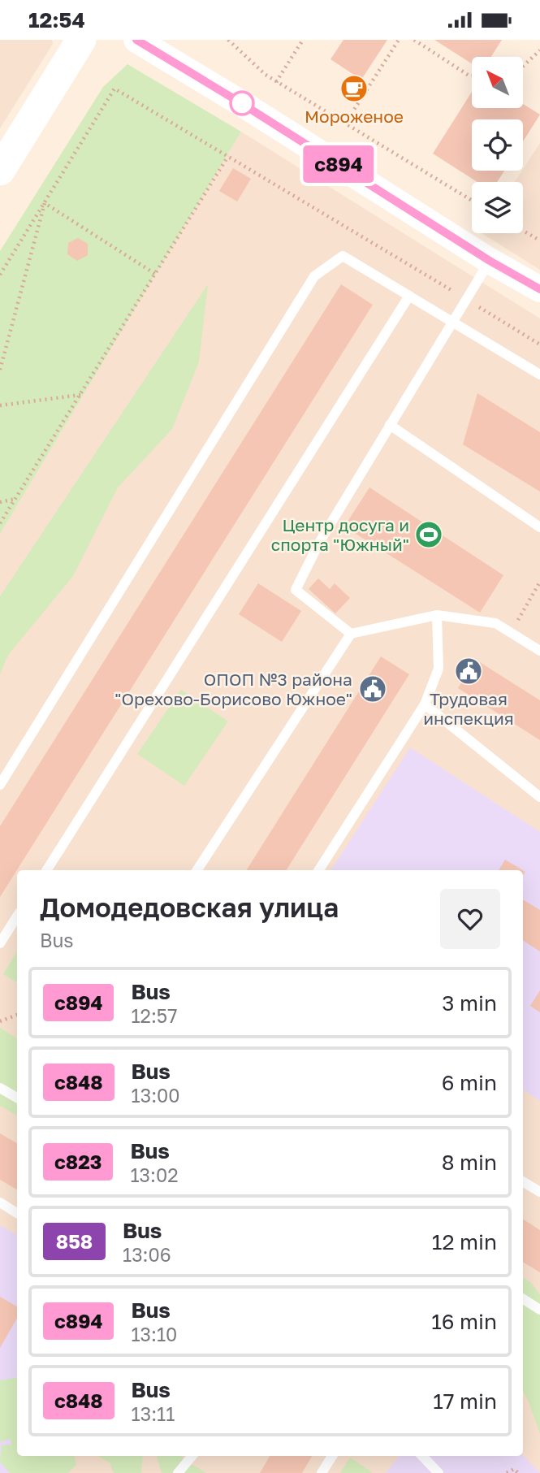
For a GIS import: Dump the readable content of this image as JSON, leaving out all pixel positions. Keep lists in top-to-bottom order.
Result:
{
  "places": {
    "cafe": ["Мороженое"],
    "sports": ["Центр досуга и спорта \"Южный\""],
    "public building": ["Трудовая инспекция", "ОПОП №3 района \"Орехово-Борисово Южное\""]
  },
  "lines": ["bus line с894"],
  "north": "top left",
  "page": {
    "status": "12:54",
    "on_map": "с894",
    "heading": ["Домодедовская улица", "Bus"],
    "list": [
      {
        "mark": "с894",
        "name": "Bus",
        "note": "12:57",
        "value": "3 min"
      },
      {
        "mark": "с848",
        "name": "Bus",
        "note": "13:00",
        "value": "6 min"
      },
      {
        "mark": "с823",
        "name": "Bus",
        "note": "13:02",
        "value": "8 min"
      },
      {
        "mark": "858",
        "name": "Bus",
        "note": "13:06",
        "value": "12 min"
      },
      {
        "mark": "с894",
        "name": "Bus",
        "note": "13:10",
        "value": "16 min"
      },
      {
        "mark": "с848",
        "name": "Bus",
        "note": "13:11",
        "value": "17 min"
      }
    ]
  }
}
